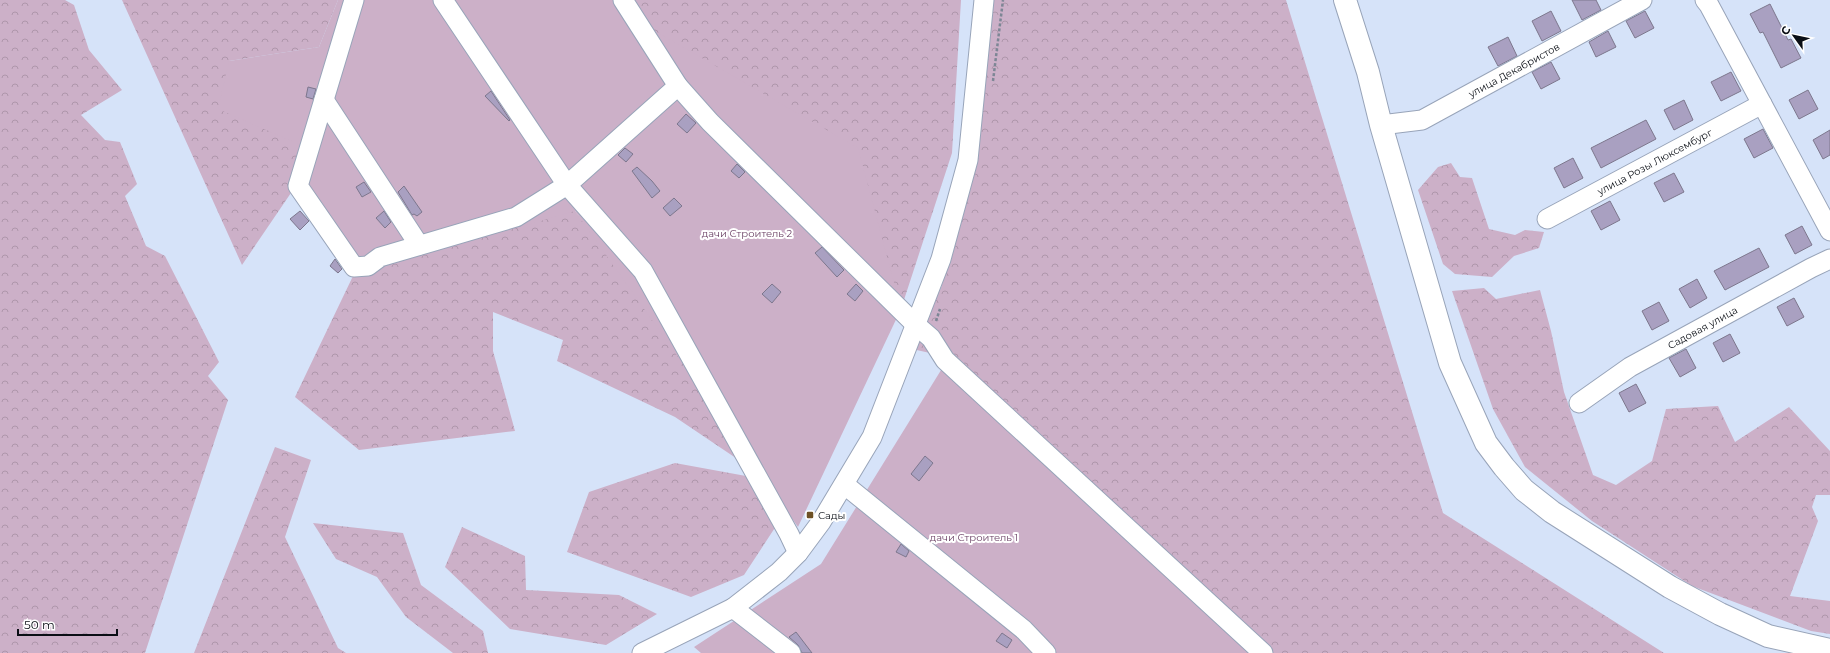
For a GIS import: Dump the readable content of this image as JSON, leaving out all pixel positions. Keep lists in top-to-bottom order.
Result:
{
  "streets": {
    "street": ["улица Декабристов", "улица Розы Люксембург", "Садовая улица"]
  },
  "parks": ["дачи Строитель 2", "дачи Строитель 1"],
  "places": {
    "transit": ["Сады"]
  },
  "scale_bar": "50 m",
  "north": "top left"
}
